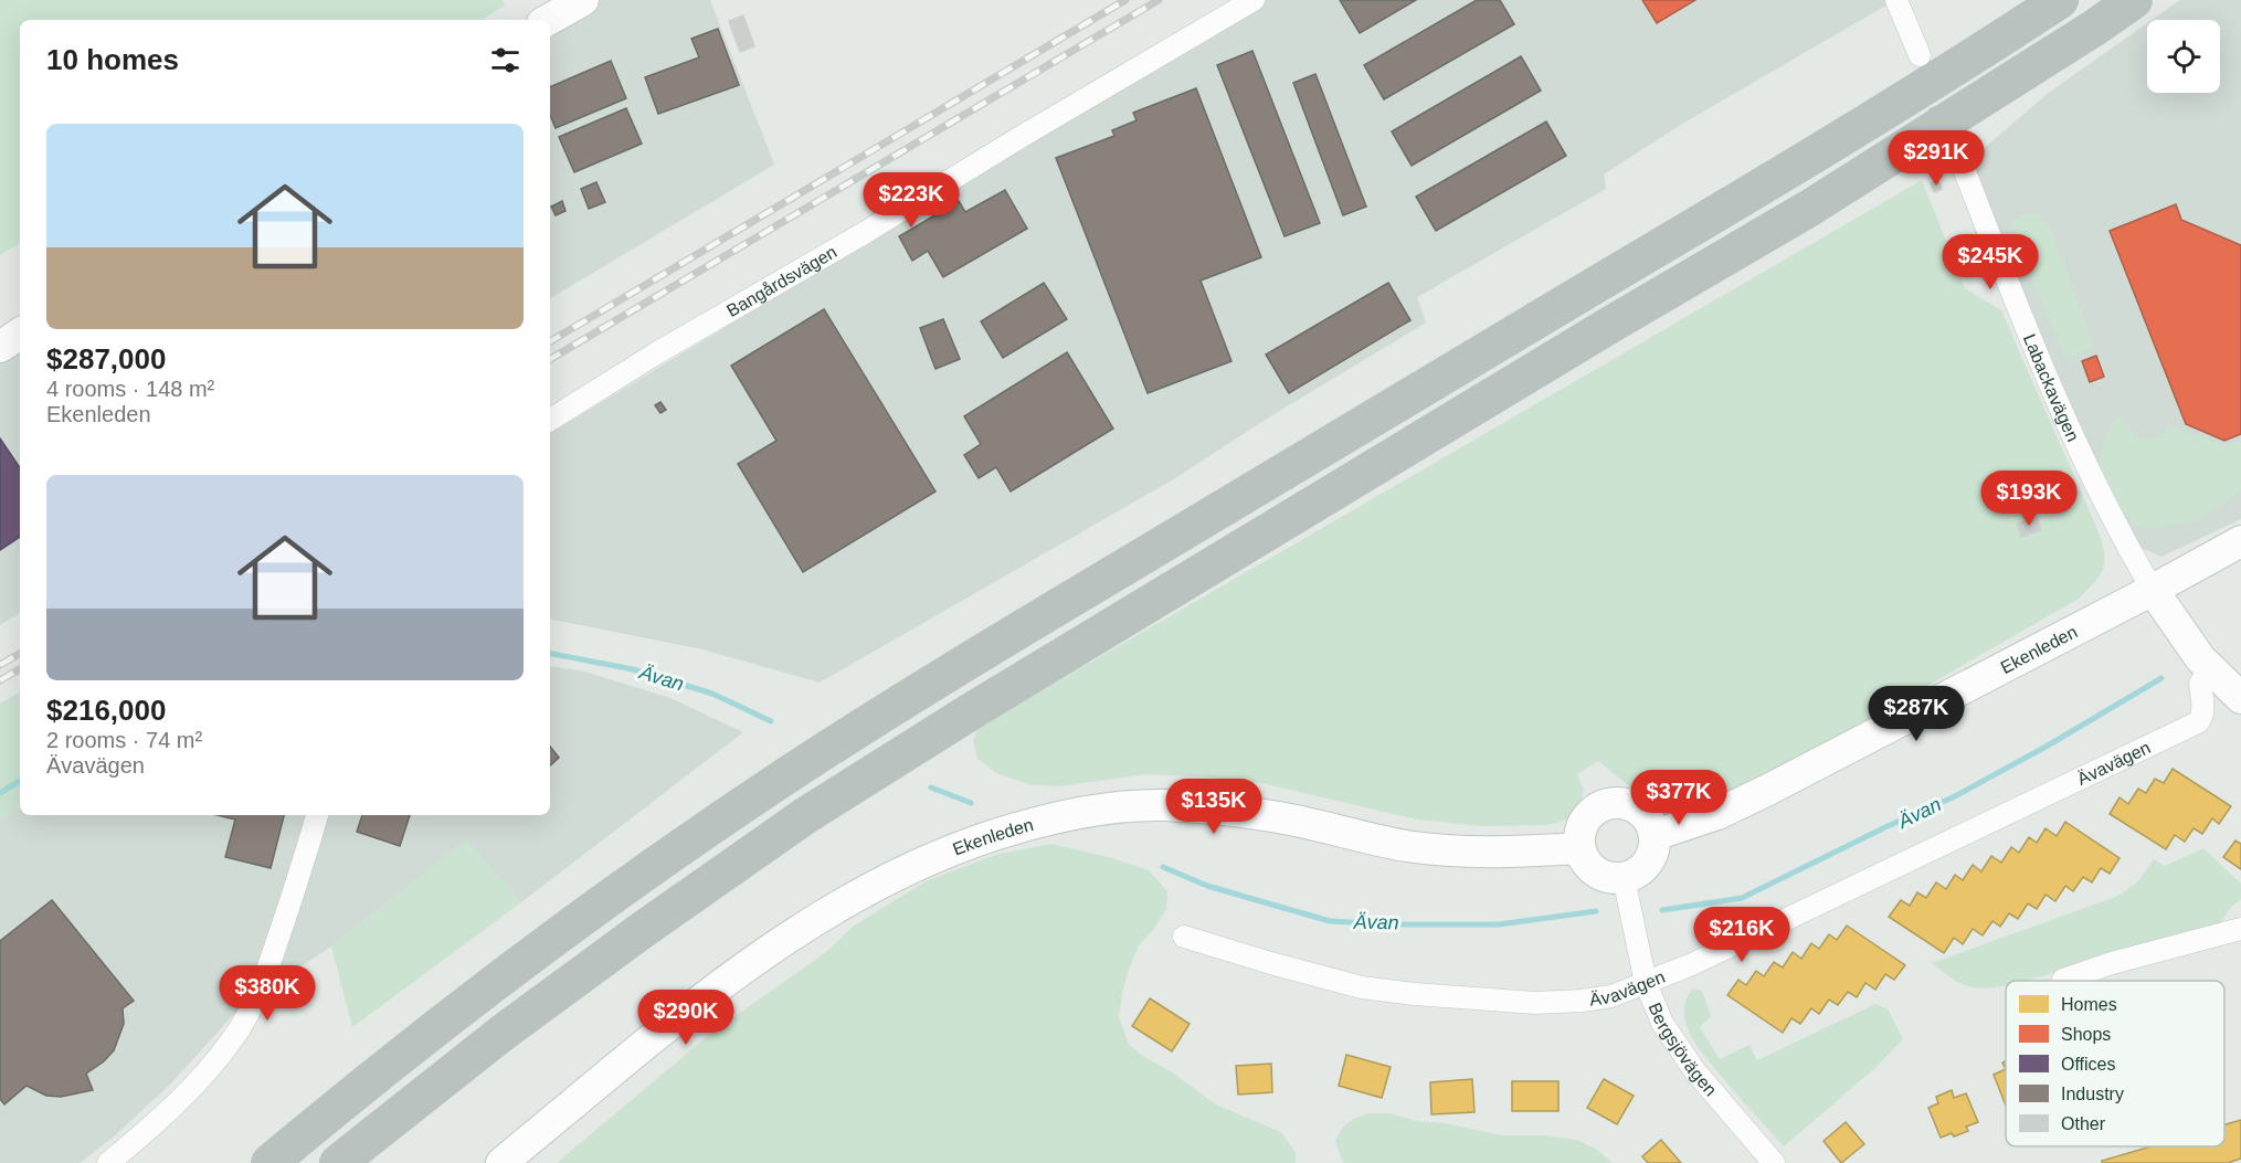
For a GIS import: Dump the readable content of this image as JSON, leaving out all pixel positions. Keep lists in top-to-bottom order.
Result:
{
  "streets": {
    "street": [
      "Bangårdsvägen",
      "Labackavägen",
      "Ekenleden",
      "Ävavägen",
      "Bergsjövägen"
    ]
  },
  "crossings": [
    ["Labackavägen", "Ekenleden"],
    ["Labackavägen", "Ävavägen"],
    ["Ekenleden", "Bergsjövägen"],
    ["Ävavägen", "Bergsjövägen"]
  ],
  "water": ["Ävan"],
  "legend": [
    "Homes",
    "Shops",
    "Offices",
    "Industry",
    "Other"
  ],
  "page": {
    "heading": "10 homes",
    "list": [
      {
        "name": "$287,000",
        "note": "4 rooms · 148 m² · Ekenleden"
      },
      {
        "name": "$216,000",
        "note": "2 rooms · 74 m² · Ävavägen"
      }
    ],
    "price": [
      "$291K",
      "$223K",
      "$245K",
      "$193K",
      "$287K",
      "$377K",
      "$135K",
      "$216K",
      "$380K",
      "$290K"
    ]
  }
}
